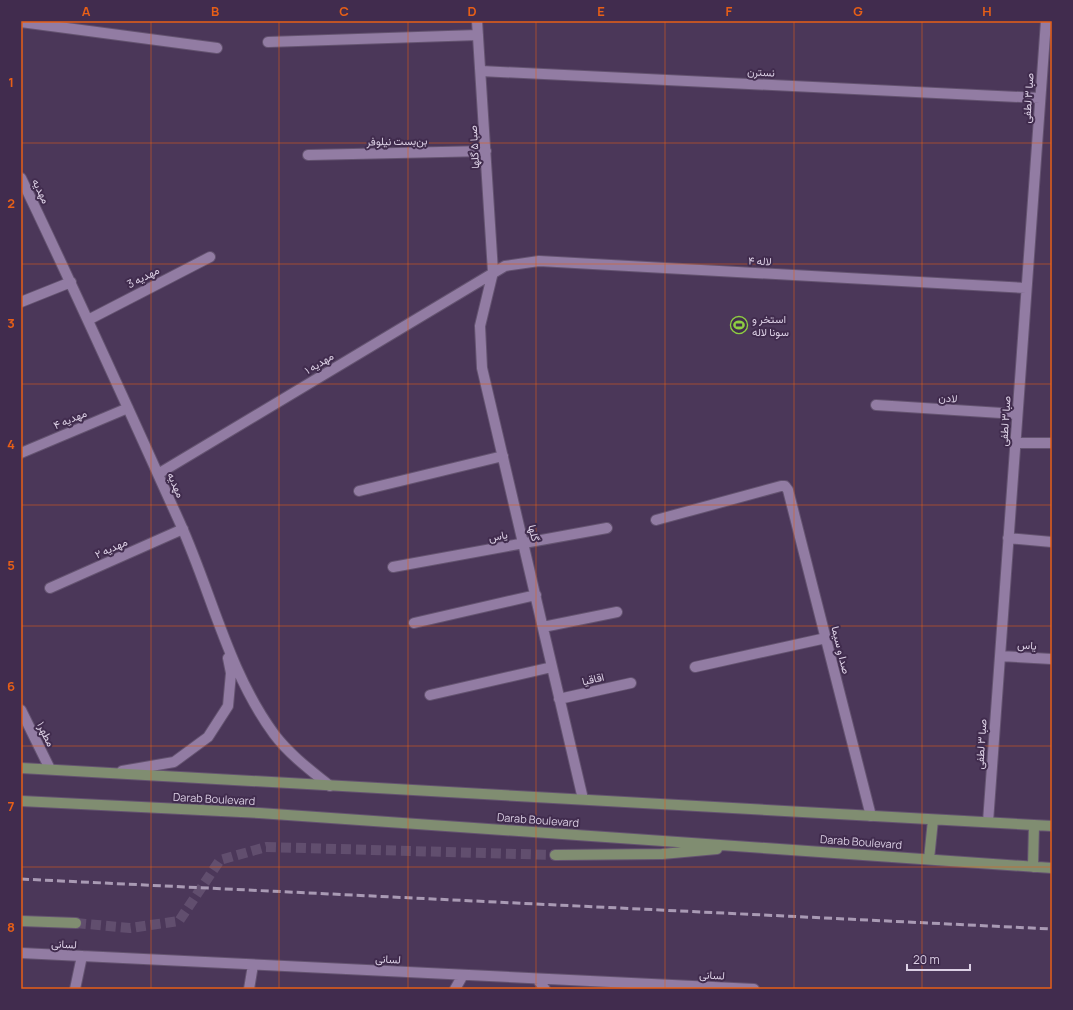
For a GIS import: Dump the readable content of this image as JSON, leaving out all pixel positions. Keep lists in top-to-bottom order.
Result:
{
  "streets": {
    "main road": ["Darab Boulevard"],
    "street": [
      "نسترن",
      "صبا ۳ لطفی",
      "بن‌بست نیلوفر",
      "صبا ۵ گلها",
      "مهدیه",
      "لاله ۴",
      "مهدیه 3",
      "مهدیه ۱",
      "لادن",
      "مهدیه ۴",
      "گلها",
      "یاس",
      "مهدیه ۲",
      "صدا و سیما",
      "اقاقیا",
      "مطهر۱",
      "لسانی"
    ]
  },
  "crossings": [
    ["نسترن", "صبا ۳ لطفی"],
    ["نسترن", "صبا ۵ گلها"],
    ["صبا ۳ لطفی", "لاله ۴"],
    ["صبا ۳ لطفی", "لادن"],
    ["صبا ۳ لطفی", "یاس"],
    ["صبا ۳ لطفی", "Darab Boulevard"],
    ["بن‌بست نیلوفر", "صبا ۵ گلها"],
    ["صبا ۵ گلها", "لاله ۴"],
    ["صبا ۵ گلها", "مهدیه ۱"],
    ["صبا ۵ گلها", "گلها"],
    ["مهدیه", "مهدیه 3"],
    ["مهدیه", "مهدیه ۱"],
    ["مهدیه", "مهدیه ۴"],
    ["مهدیه", "مهدیه ۲"],
    ["مهدیه", "Darab Boulevard"],
    ["لاله ۴", "مهدیه ۱"],
    ["لاله ۴", "گلها"],
    ["مهدیه ۱", "گلها"],
    ["گلها", "یاس"],
    ["گلها", "اقاقیا"],
    ["گلها", "Darab Boulevard"],
    ["صدا و سیما", "Darab Boulevard"],
    ["مطهر۱", "Darab Boulevard"]
  ],
  "places": {
    "sports": ["استخر و سونا لاله"]
  },
  "scale_bar": "20 m",
  "grid": {
    "columns": [
      "A",
      "B",
      "C",
      "D",
      "E",
      "F",
      "G",
      "H"
    ],
    "rows": [
      "1",
      "2",
      "3",
      "4",
      "5",
      "6",
      "7",
      "8"
    ]
  }
}
